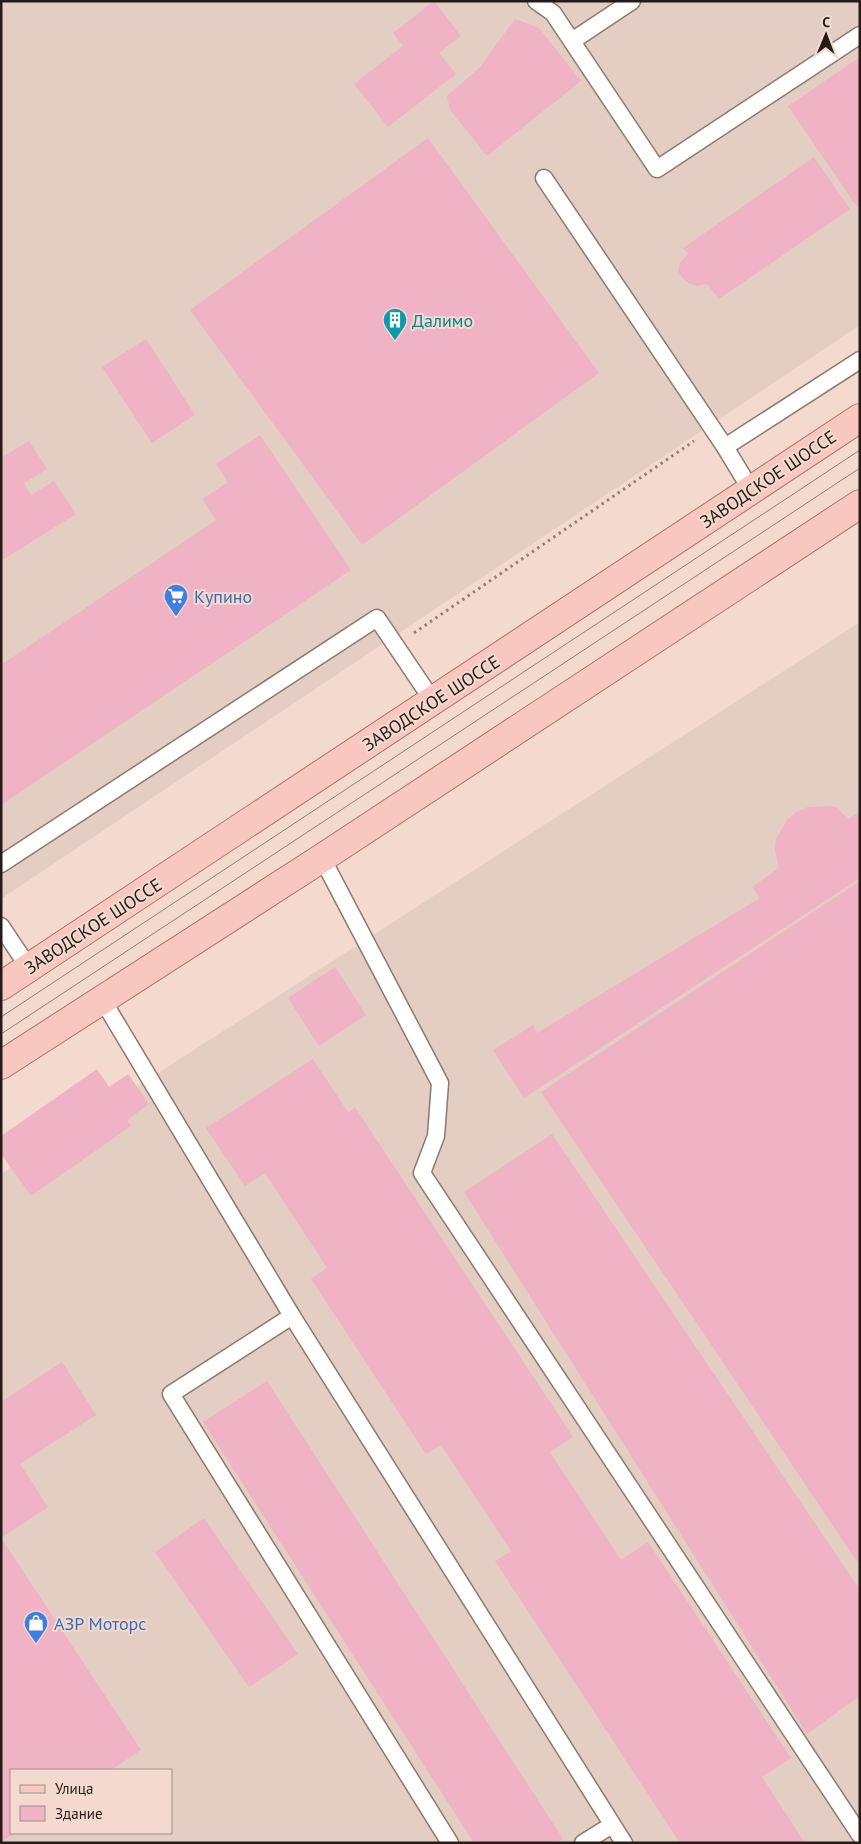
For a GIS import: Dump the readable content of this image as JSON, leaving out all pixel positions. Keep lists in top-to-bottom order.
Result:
{
  "streets": {
    "main road": ["ЗАВОДСКОЕ ШОССЕ"]
  },
  "places": {
    "building": ["Далимо"],
    "supermarket": ["Купино"],
    "shop": ["АЗР Моторс"]
  },
  "legend": ["Улица", "Здание"],
  "north": "top"
}
